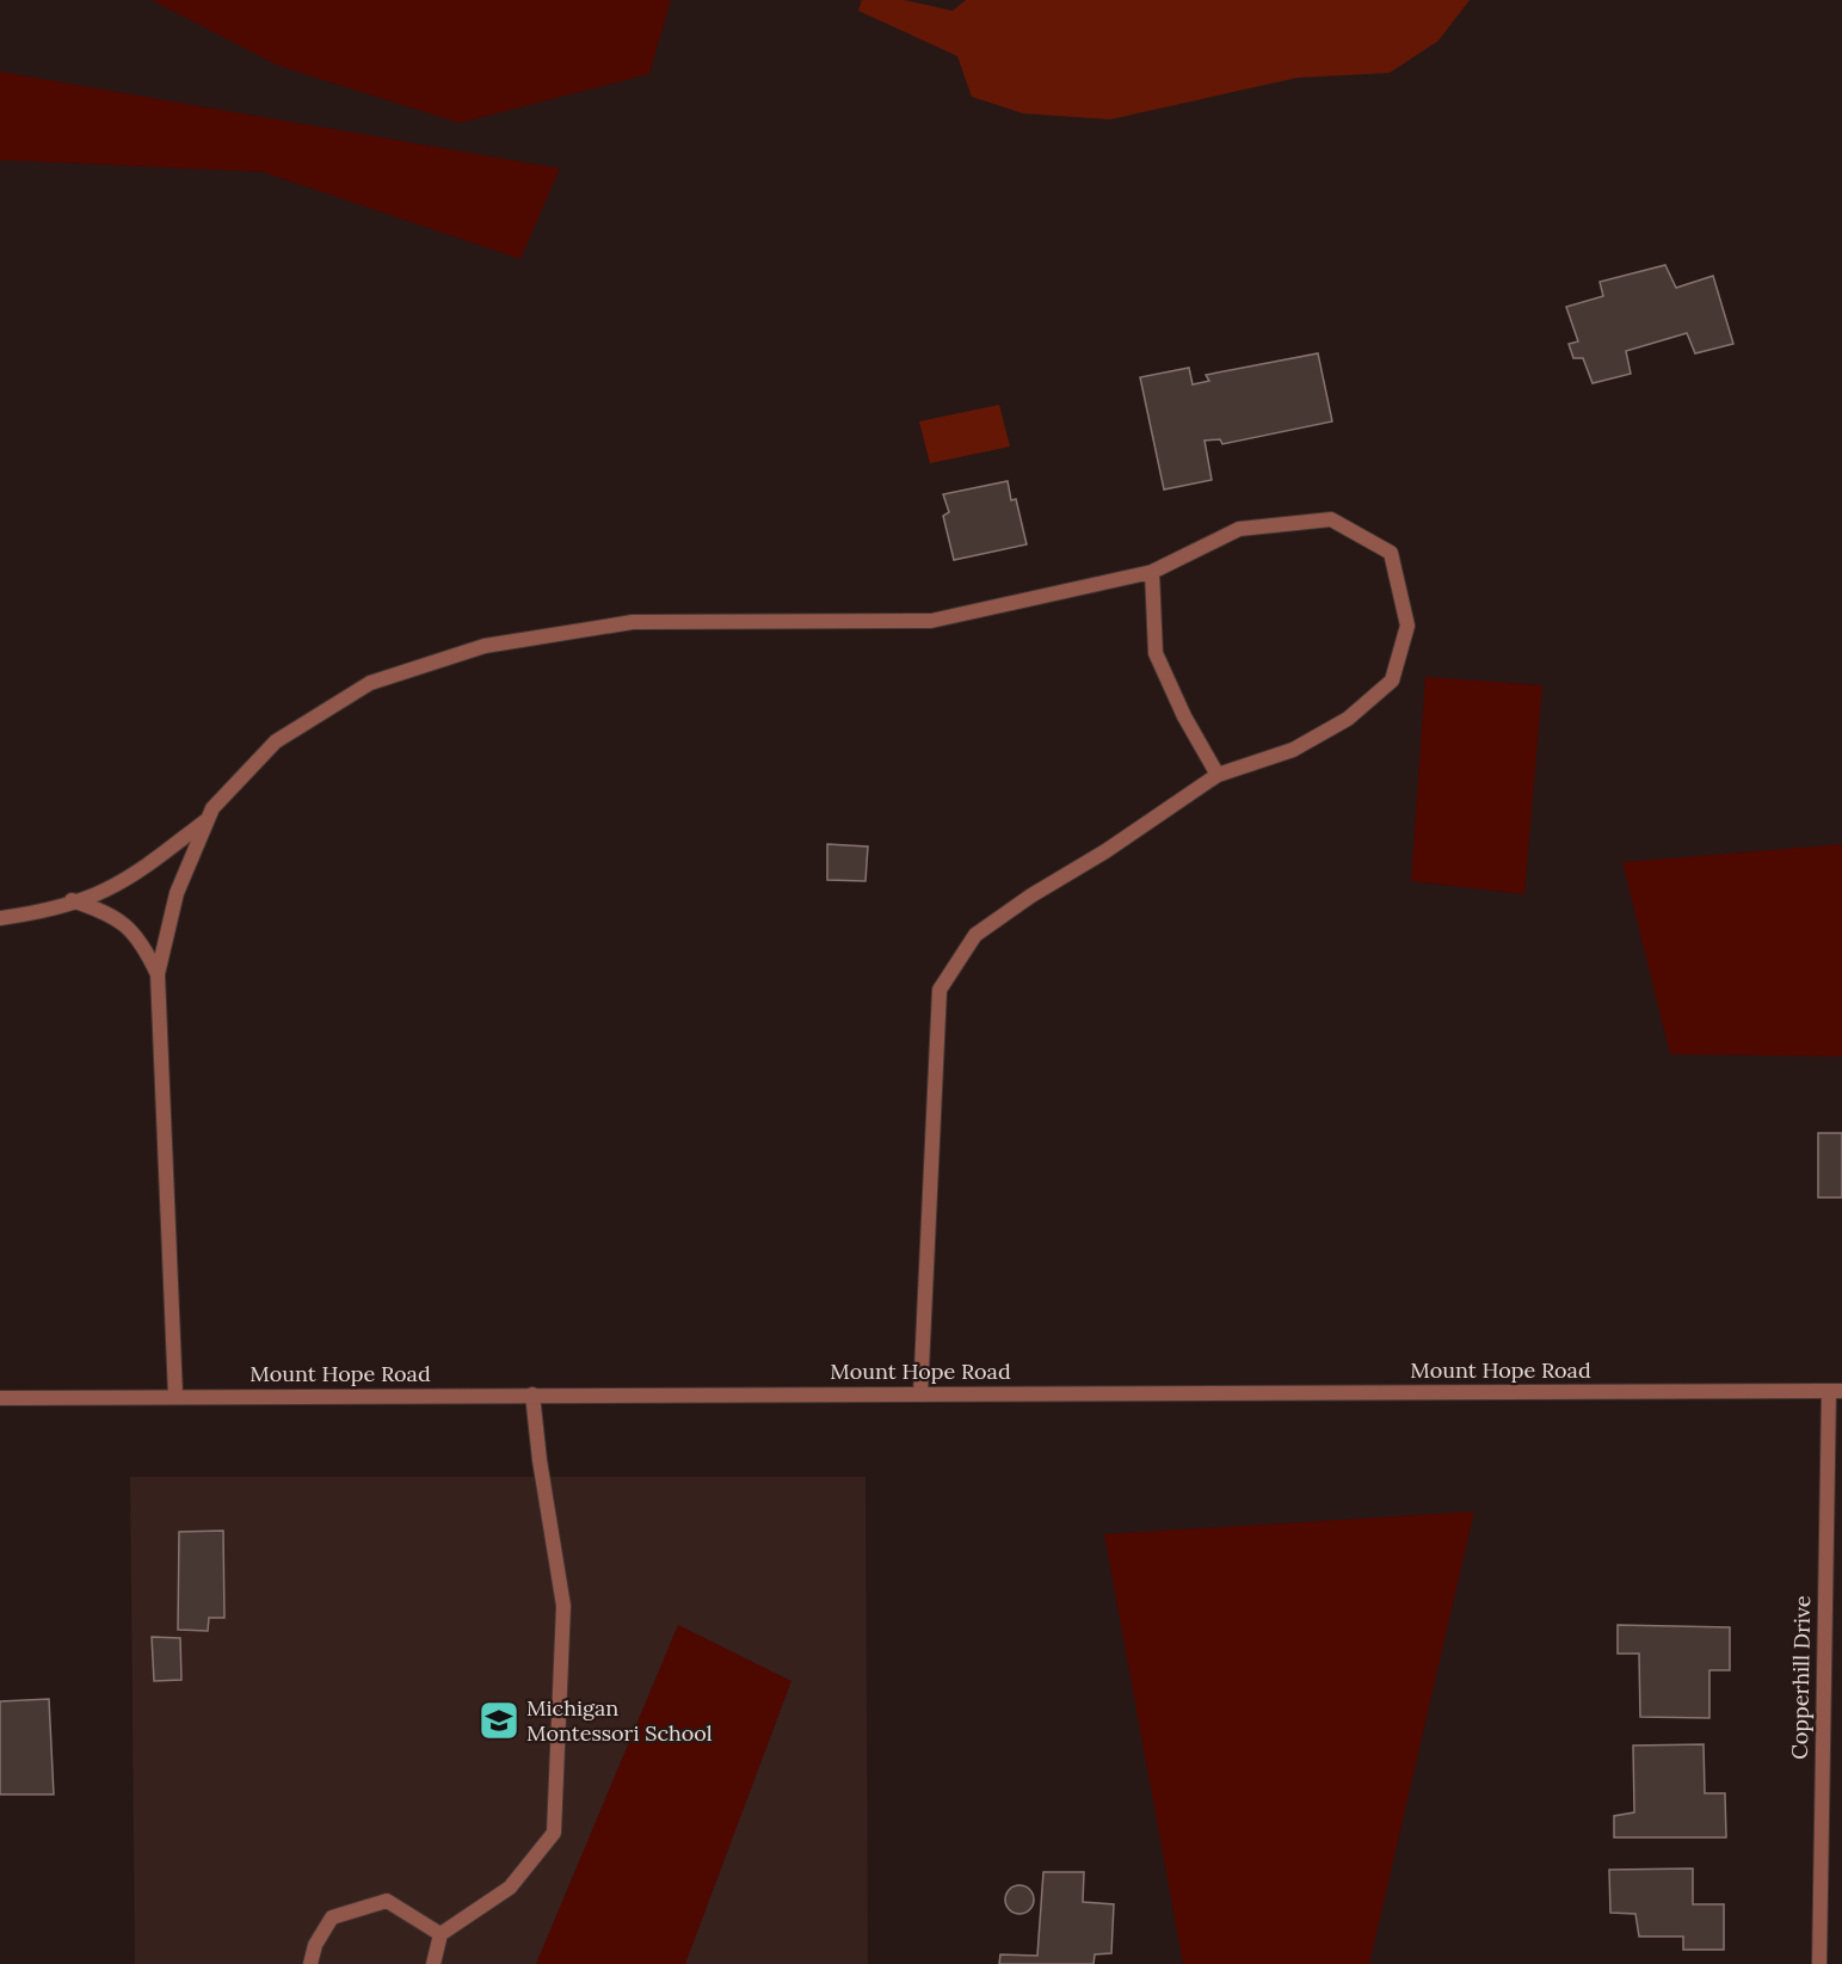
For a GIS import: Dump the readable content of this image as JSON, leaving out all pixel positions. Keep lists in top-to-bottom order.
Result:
{
  "streets": {
    "street": ["Mount Hope Road", "Copperhill Drive"]
  },
  "crossings": [
    ["Mount Hope Road", "Copperhill Drive"]
  ],
  "places": {
    "school or university": ["Michigan Montessori School"]
  }
}
